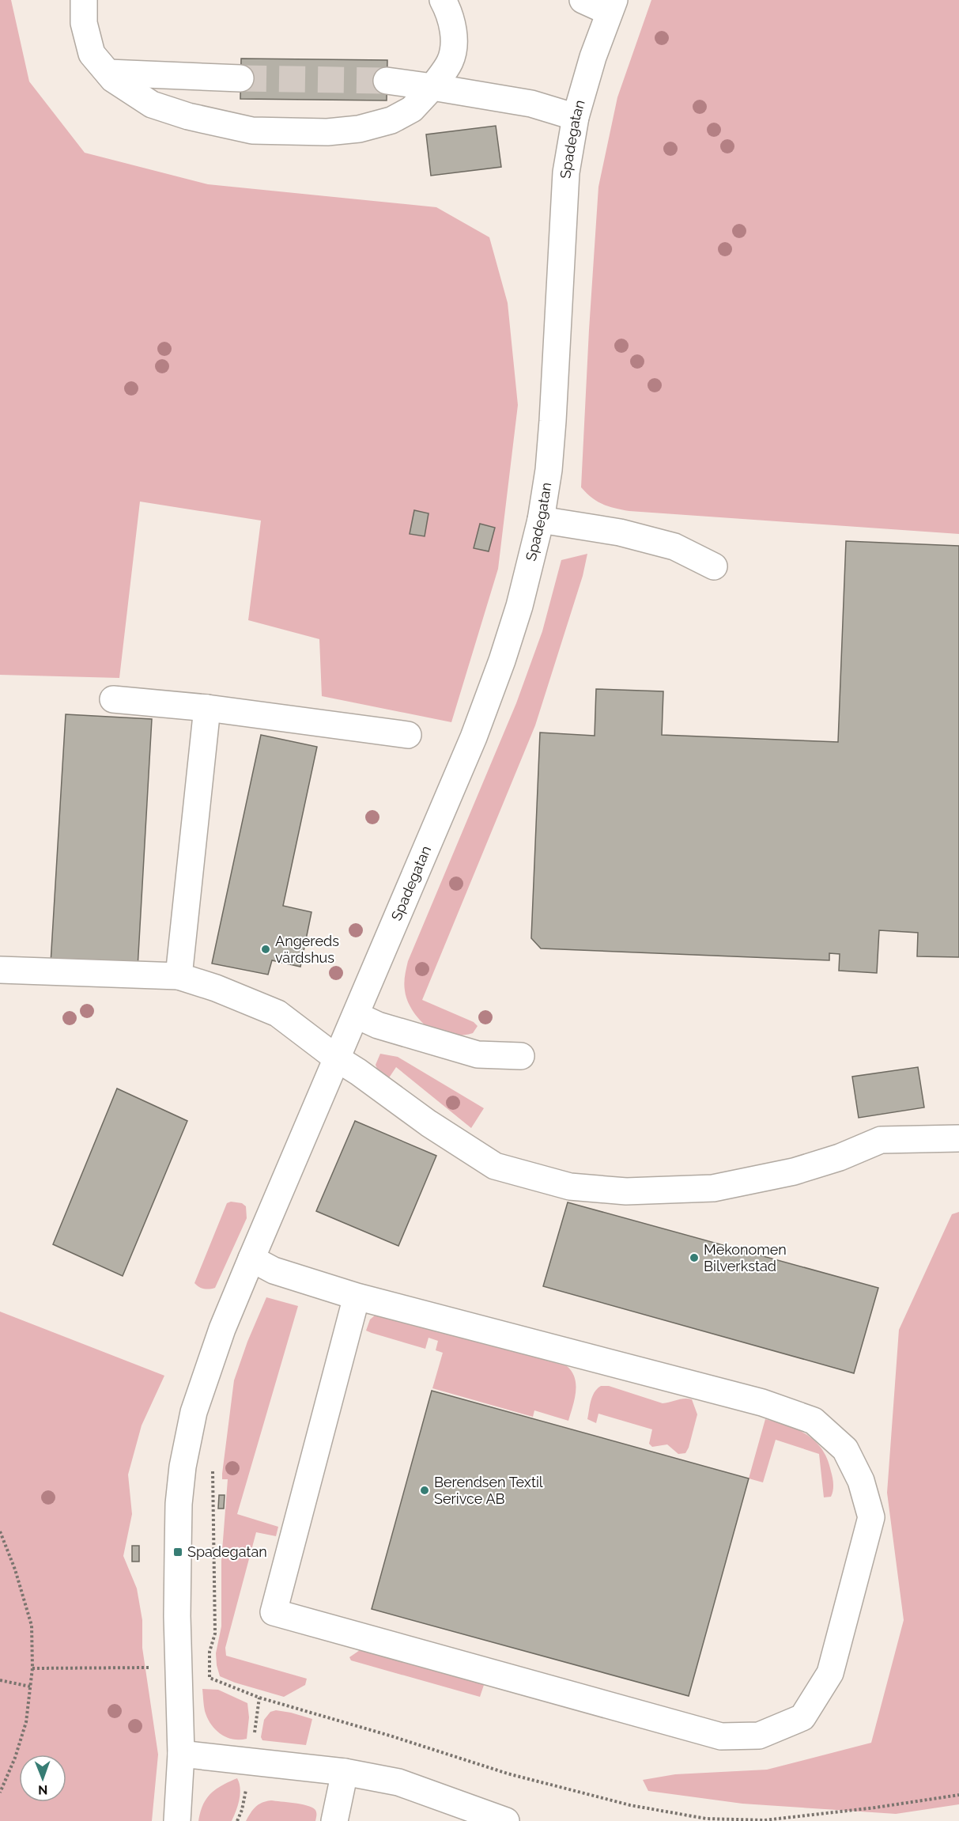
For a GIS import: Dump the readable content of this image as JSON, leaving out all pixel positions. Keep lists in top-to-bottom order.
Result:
{
  "streets": {
    "street": ["Spadegatan"]
  },
  "places": {
    "other": ["Angereds värdshus", "Mekonomen Bilverkstad", "Berendsen Textil Serivce AB"],
    "transit": ["Spadegatan"]
  },
  "north": "bottom"
}
